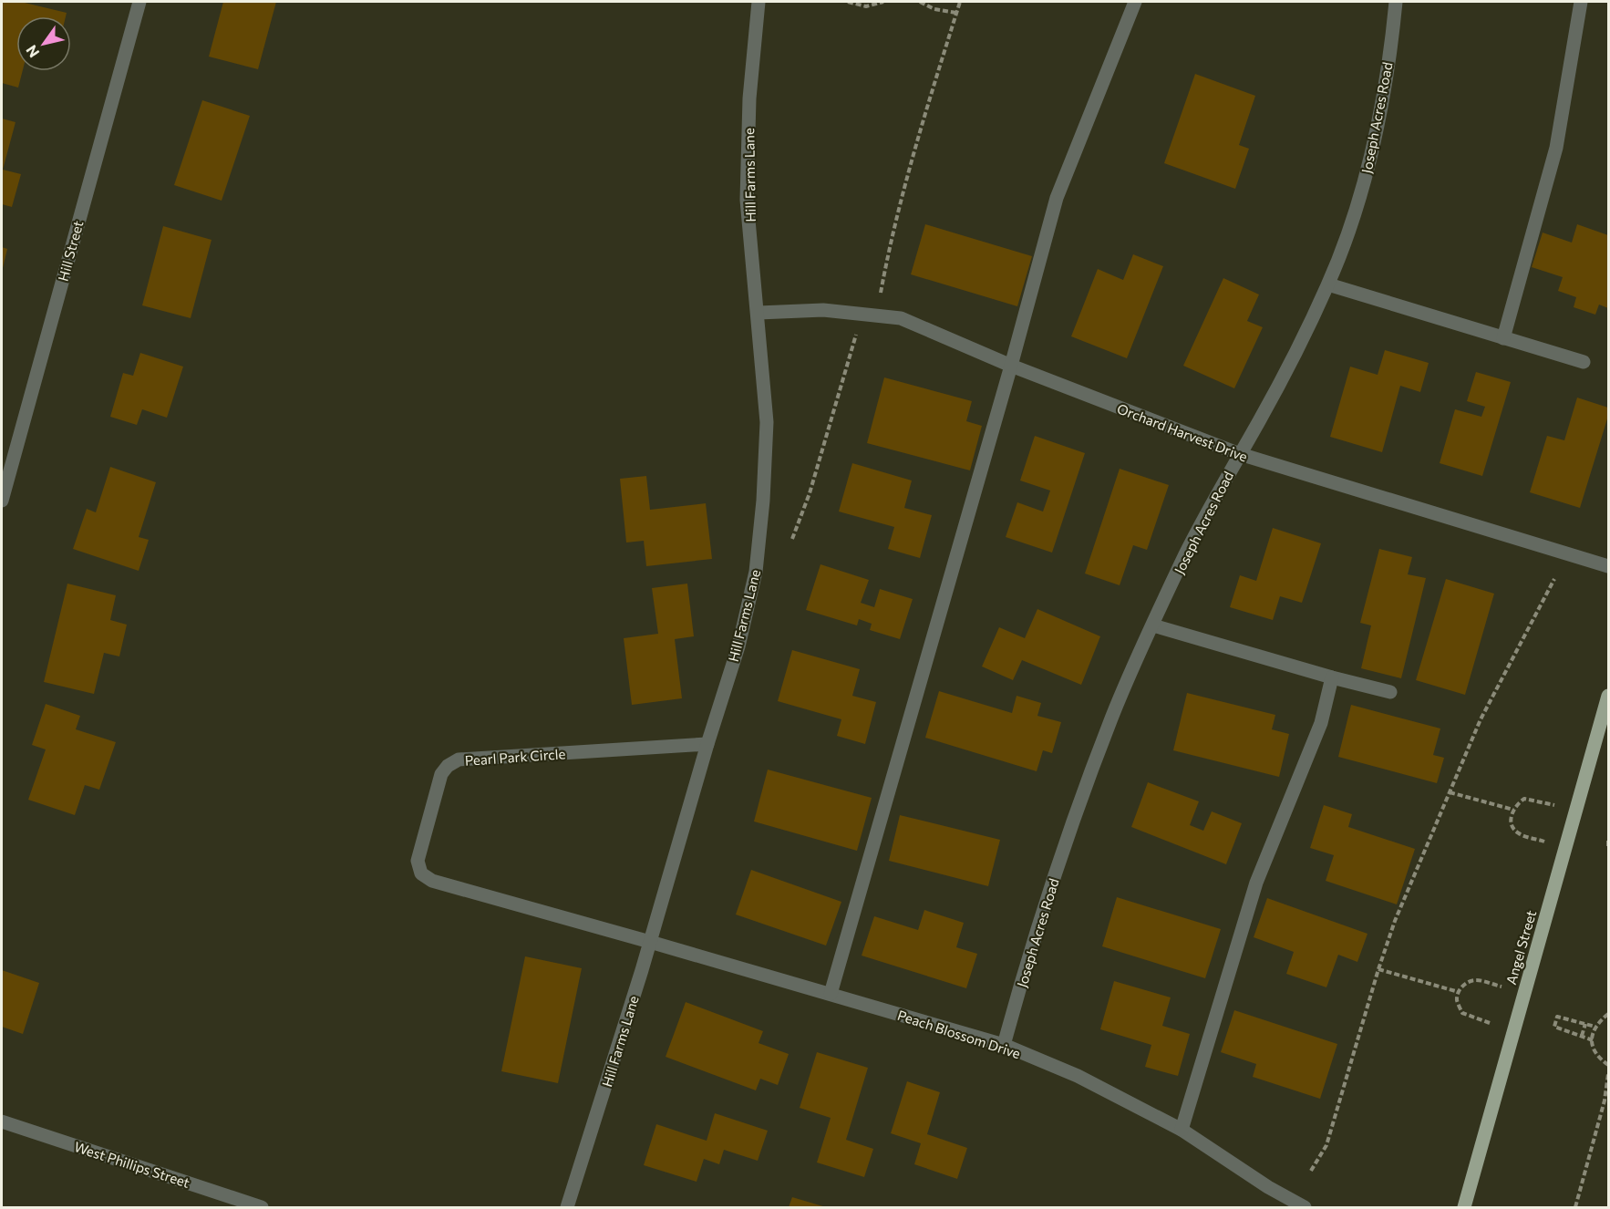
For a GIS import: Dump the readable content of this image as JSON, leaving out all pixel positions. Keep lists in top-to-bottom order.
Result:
{
  "streets": {
    "main road": ["Angel Street"],
    "street": [
      "Joseph Acres Road",
      "Hill Farms Lane",
      "Hill Street",
      "Orchard Harvest Drive",
      "Pearl Park Circle",
      "Peach Blossom Drive",
      "West Phillips Street"
    ]
  },
  "crossings": [
    ["Joseph Acres Road", "Orchard Harvest Drive"],
    ["Joseph Acres Road", "Peach Blossom Drive"],
    ["Hill Farms Lane", "Orchard Harvest Drive"],
    ["Hill Farms Lane", "Pearl Park Circle"],
    ["Hill Farms Lane", "Peach Blossom Drive"],
    ["Pearl Park Circle", "Peach Blossom Drive"]
  ],
  "north": "bottom left"
}
